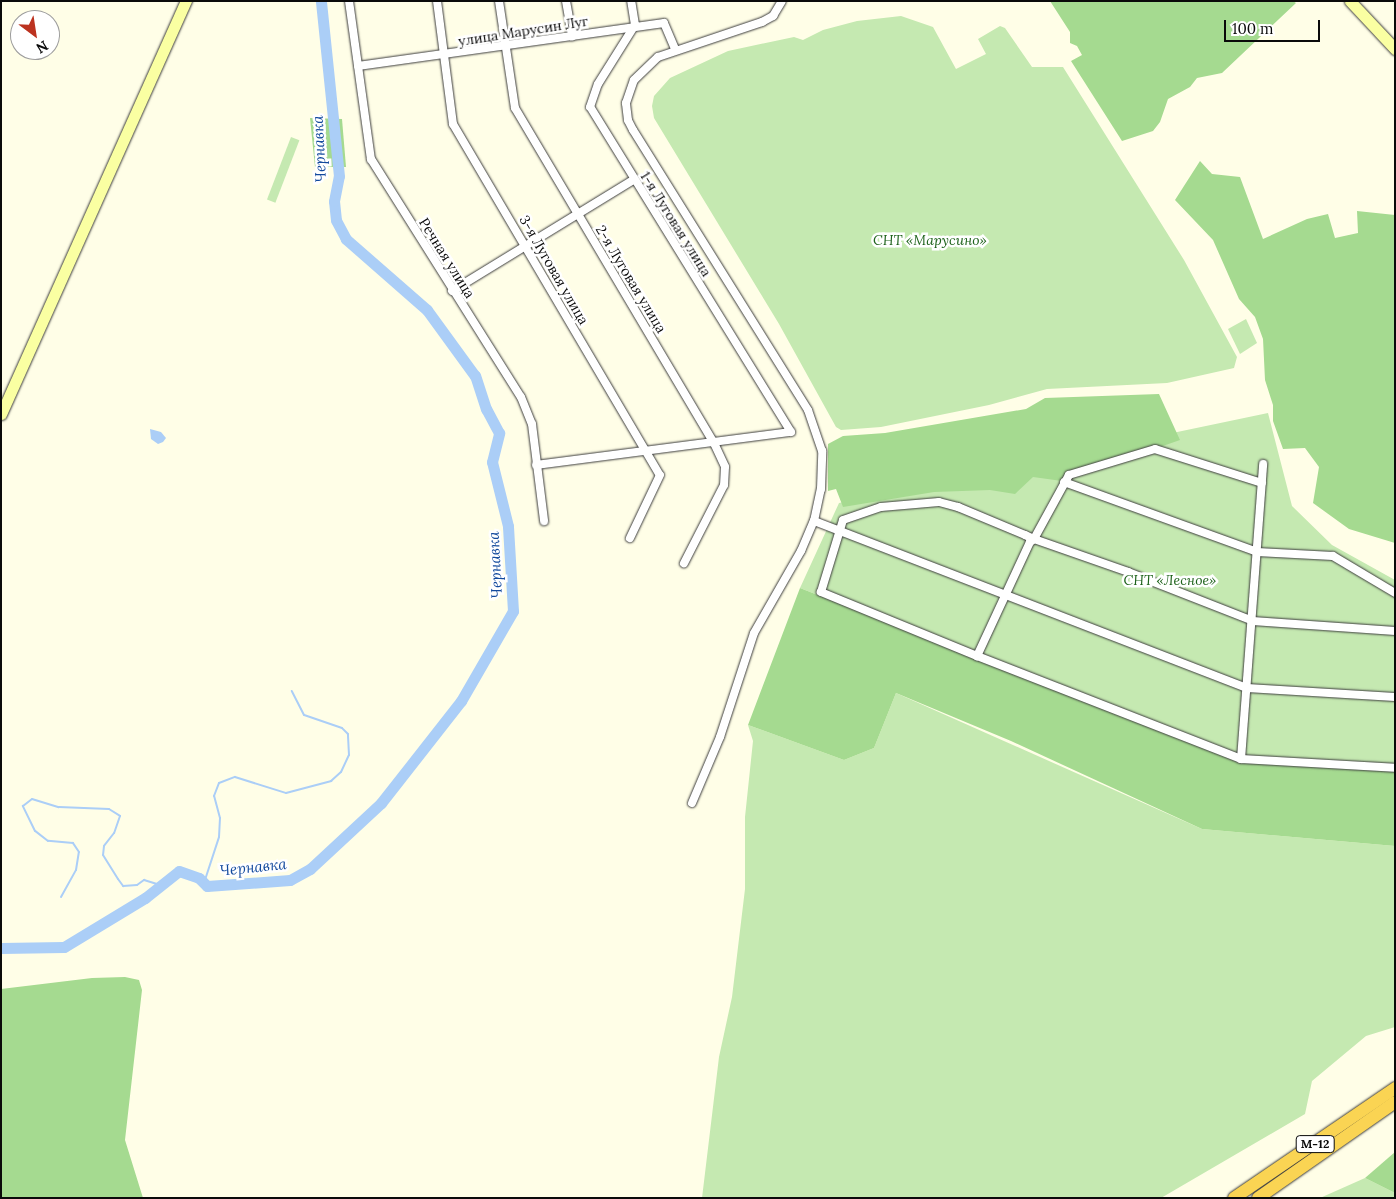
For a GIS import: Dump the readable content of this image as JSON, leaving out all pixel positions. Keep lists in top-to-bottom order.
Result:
{
  "streets": {
    "highway": ["М-12"],
    "street": [
      "улица Марусин Луг",
      "1-я Луговая улица",
      "Речная улица",
      "3-я Луговая улица",
      "2-я Луговая улица"
    ]
  },
  "crossings": [
    ["улица Марусин Луг", "1-я Луговая улица"],
    ["улица Марусин Луг", "Речная улица"],
    ["улица Марусин Луг", "3-я Луговая улица"],
    ["улица Марусин Луг", "2-я Луговая улица"],
    ["1-я Луговая улица", "2-я Луговая улица"]
  ],
  "water": ["Чернавка"],
  "parks": ["СНТ «Марусино»", "СНТ «Лесное»"],
  "scale_bar": "100 m",
  "north": "bottom right"
}
